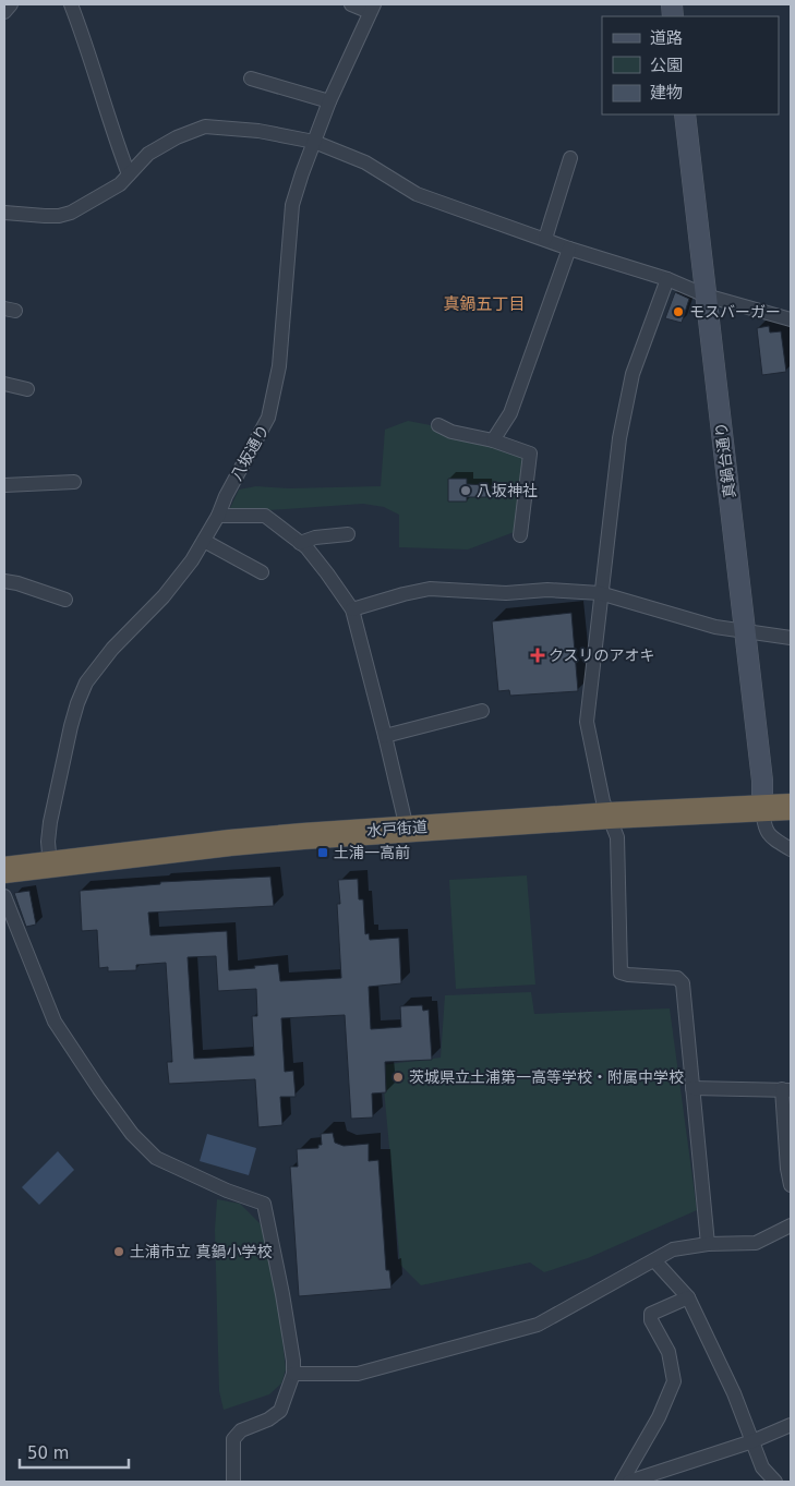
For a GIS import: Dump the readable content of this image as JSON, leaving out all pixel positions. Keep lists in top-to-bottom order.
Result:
{
  "streets": {
    "highway": ["水戸街道"],
    "street": ["八坂通り", "真鍋台通り"]
  },
  "crossings": [
    ["八坂通り", "水戸街道"],
    ["真鍋台通り", "水戸街道"]
  ],
  "districts": ["真鍋五丁目"],
  "places": {
    "other": [
      "モスバーガー",
      "八坂神社",
      "茨城県立土浦第一高等学校・附属中学校",
      "土浦市立 真鍋小学校"
    ],
    "health": ["クスリのアオキ"],
    "transit": ["土浦一高前"]
  },
  "legend": ["道路", "公園", "建物"],
  "scale_bar": "50 m"
}
